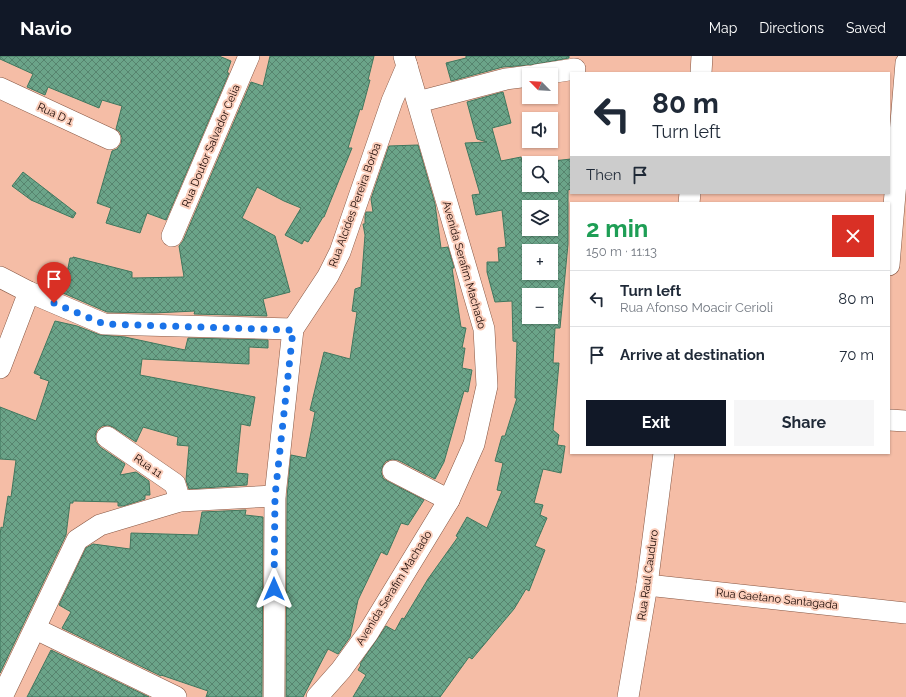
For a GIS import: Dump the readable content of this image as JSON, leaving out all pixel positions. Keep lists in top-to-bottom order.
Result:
{
  "streets": {
    "street": [
      "Rua D 1",
      "Rua Doutor Salvador Celia",
      "Rua Alcides Pereira Borba",
      "Avenida Serafim Machado",
      "Rua 11",
      "Rua Raul Cauduro",
      "Rua Gaetano Santagada"
    ]
  },
  "crossings": [
    ["Rua Alcides Pereira Borba", "Avenida Serafim Machado"],
    ["Rua Raul Cauduro", "Rua Gaetano Santagada"]
  ],
  "north": "top left",
  "page": {
    "header": "Navio",
    "nav": ["Map", "Directions", "Saved"],
    "map_buttons": ["+", "−"],
    "turn": ["80 m", "Turn left"],
    "then": "Then",
    "heading": ["2 min", "150 m · 11:13"],
    "list": [
      {
        "name": "Turn left",
        "note": "Rua Afonso Moacir Cerioli",
        "value": "80 m"
      },
      {
        "name": "Arrive at destination",
        "value": "70 m"
      }
    ],
    "buttons": ["Exit", "Share"]
  }
}
